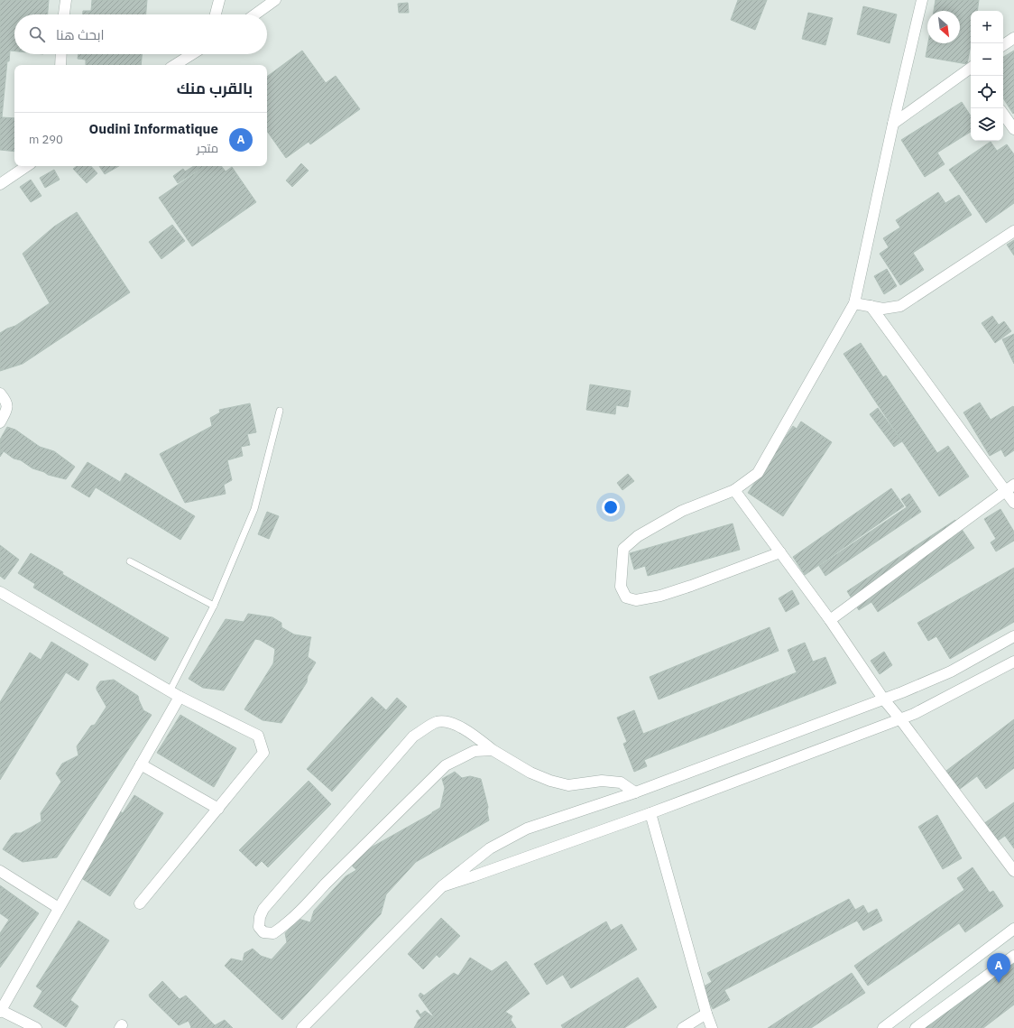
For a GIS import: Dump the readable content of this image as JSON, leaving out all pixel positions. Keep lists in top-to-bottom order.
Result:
{
  "north": "bottom right",
  "page": {
    "map_buttons": ["+", "−"],
    "search": "ابحث هنا",
    "heading": "بالقرب منك",
    "list": [
      {
        "mark": "A",
        "name": "Oudini Informatique",
        "note": "متجر",
        "value": "290 m"
      }
    ],
    "pins": "A"
  }
}
